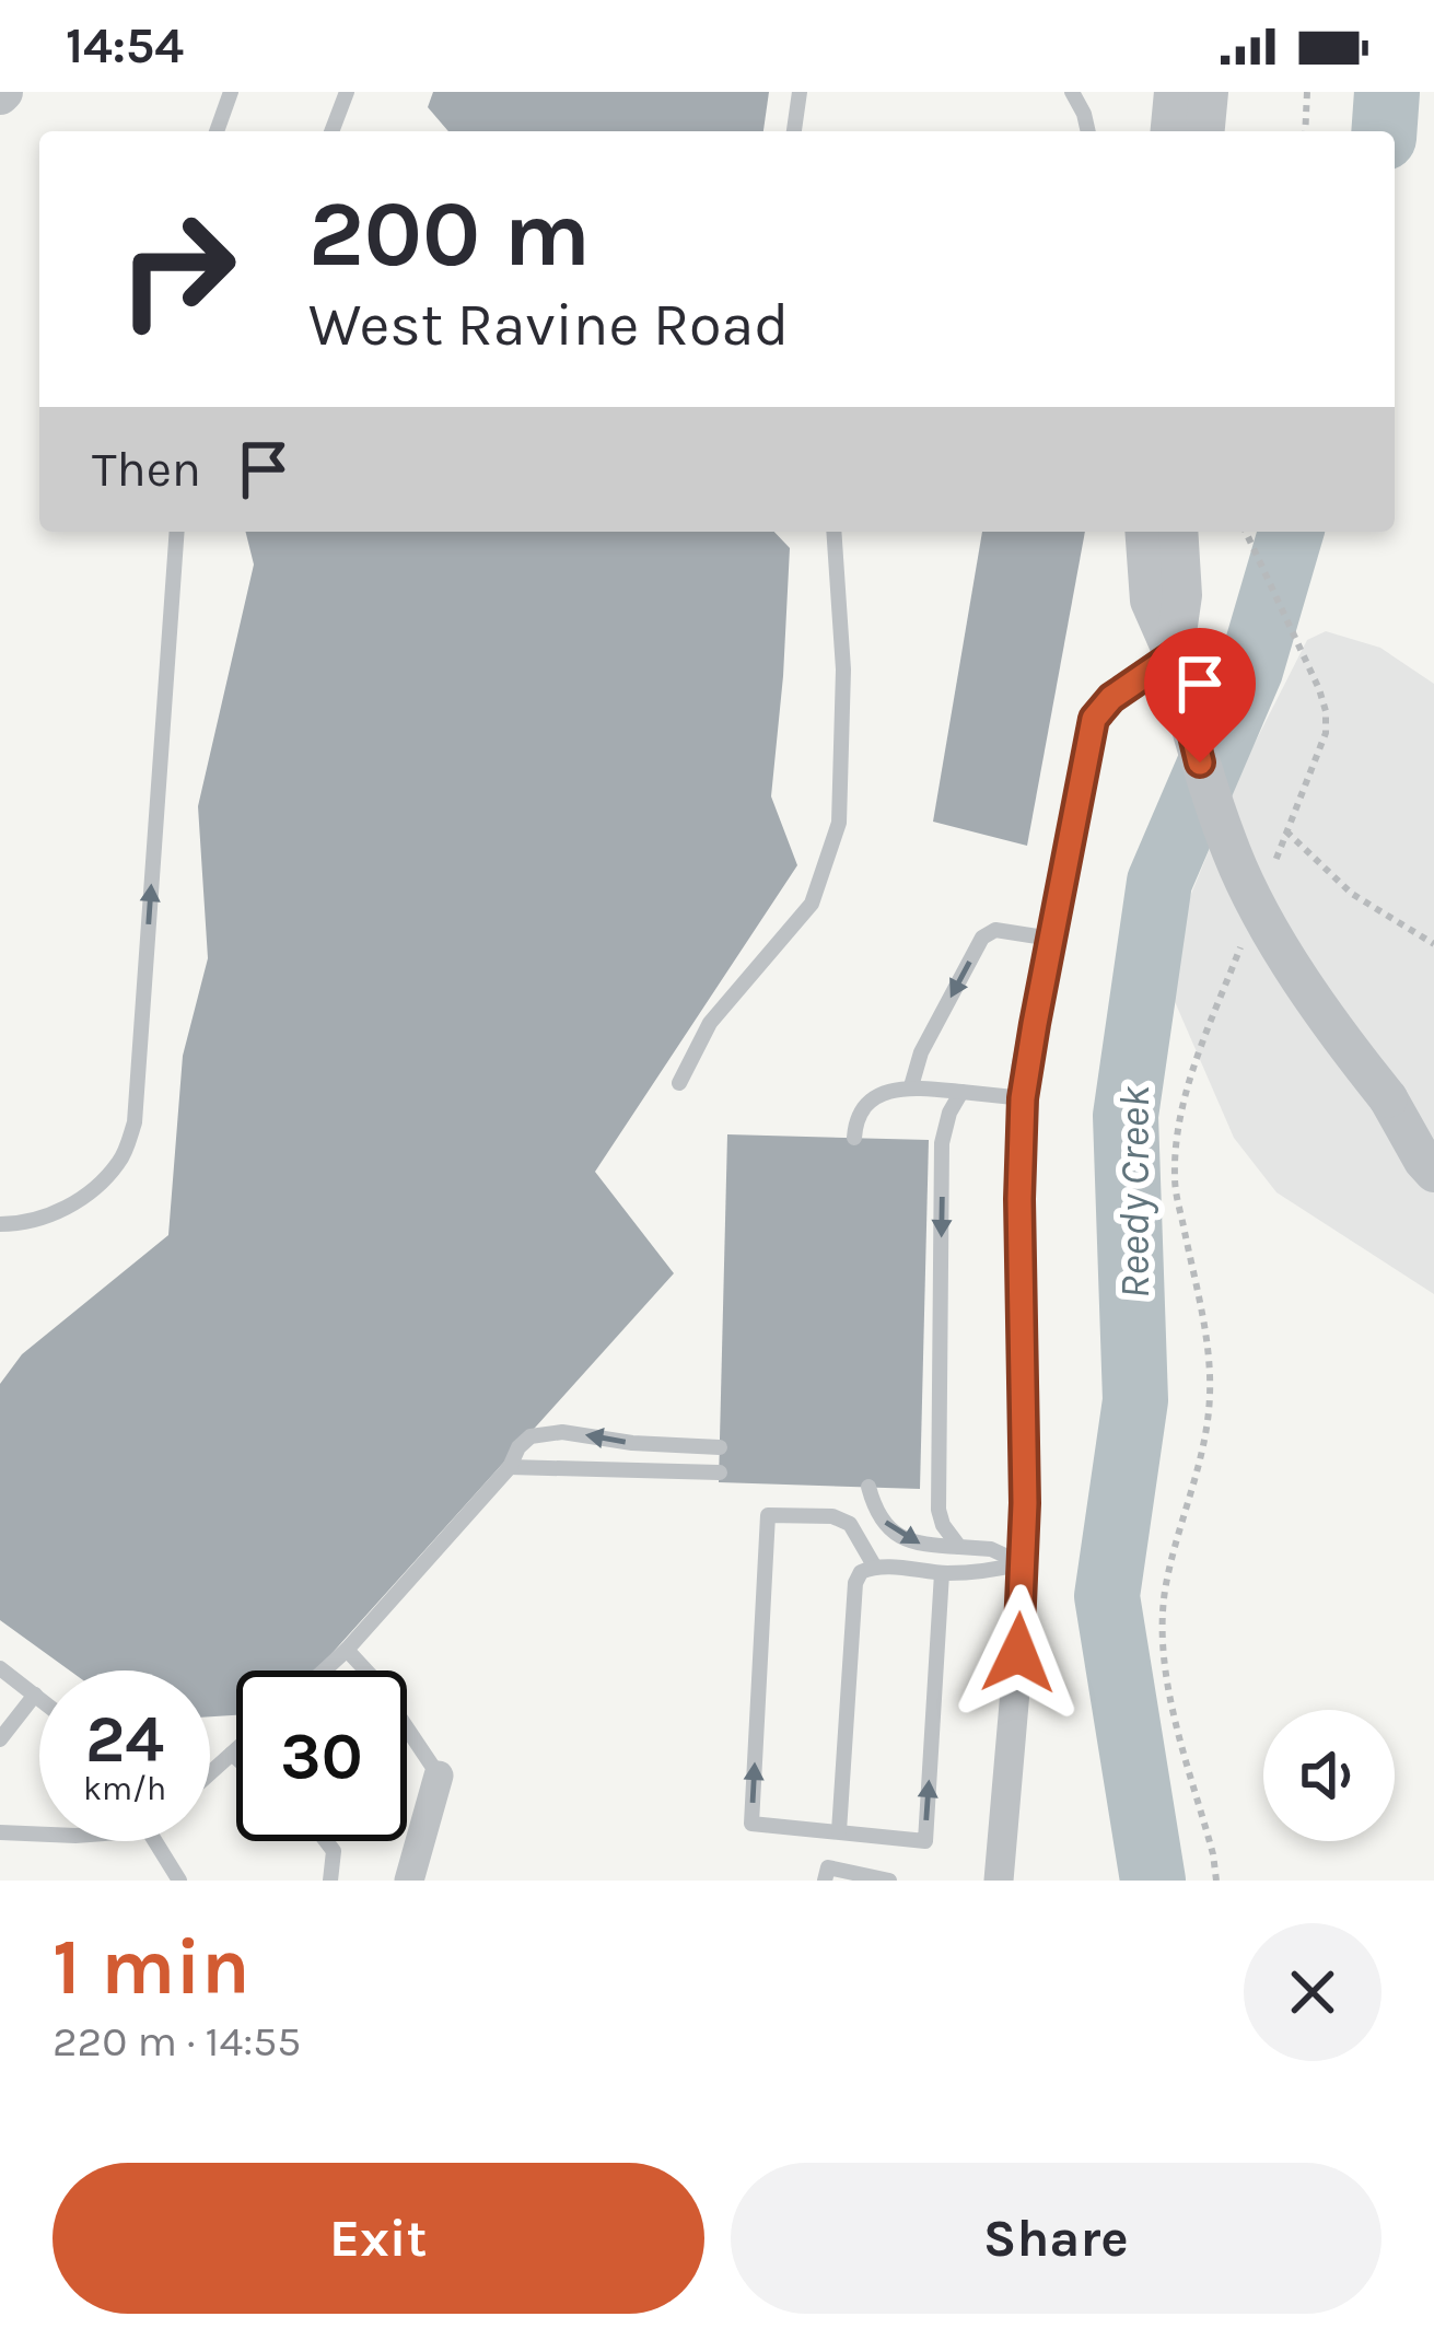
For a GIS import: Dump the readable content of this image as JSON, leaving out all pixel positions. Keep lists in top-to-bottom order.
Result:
{
  "water": ["Reedy Creek"],
  "page": {
    "status": "14:54",
    "turn": ["200 m", "West Ravine Road"],
    "then": "Then",
    "speed": "24 km/h",
    "limit": "30",
    "heading": ["1 min", "220 m · 14:55"],
    "buttons": ["Exit", "Share"]
  }
}
